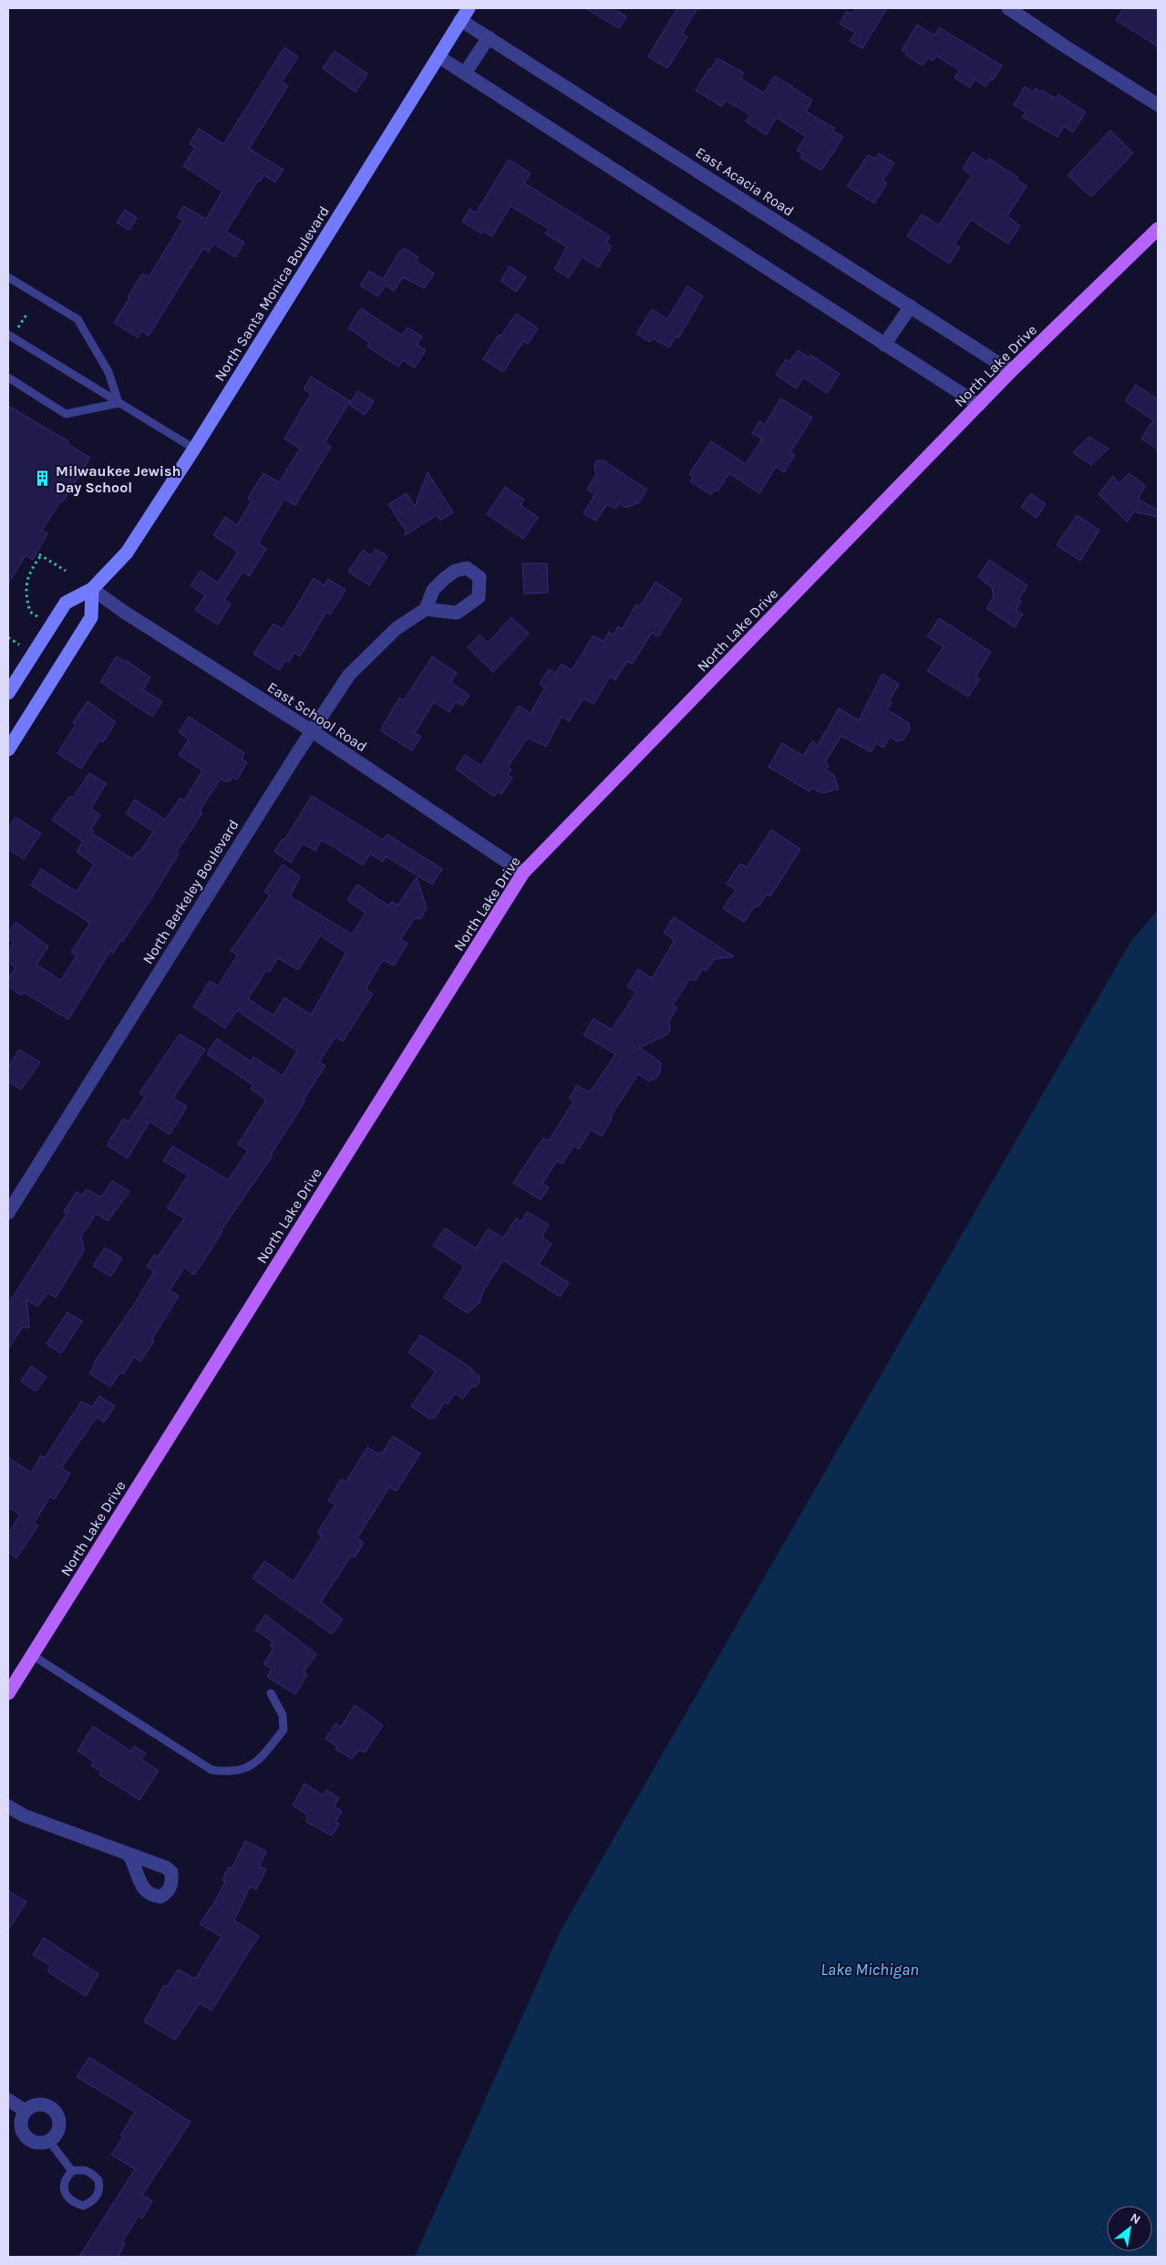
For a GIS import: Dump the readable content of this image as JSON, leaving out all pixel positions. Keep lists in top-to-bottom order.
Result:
{
  "streets": {
    "main road": ["North Lake Drive"],
    "street": [
      "East Acacia Road",
      "North Santa Monica Boulevard",
      "East School Road",
      "North Berkeley Boulevard"
    ]
  },
  "crossings": [
    ["East Acacia Road", "North Santa Monica Boulevard"],
    ["East Acacia Road", "North Lake Drive"],
    ["North Santa Monica Boulevard", "East School Road"],
    ["North Lake Drive", "East School Road"],
    ["East School Road", "North Berkeley Boulevard"]
  ],
  "water": ["Lake Michigan"],
  "places": {
    "building": ["Milwaukee Jewish Day School"]
  },
  "north": "top right"
}
